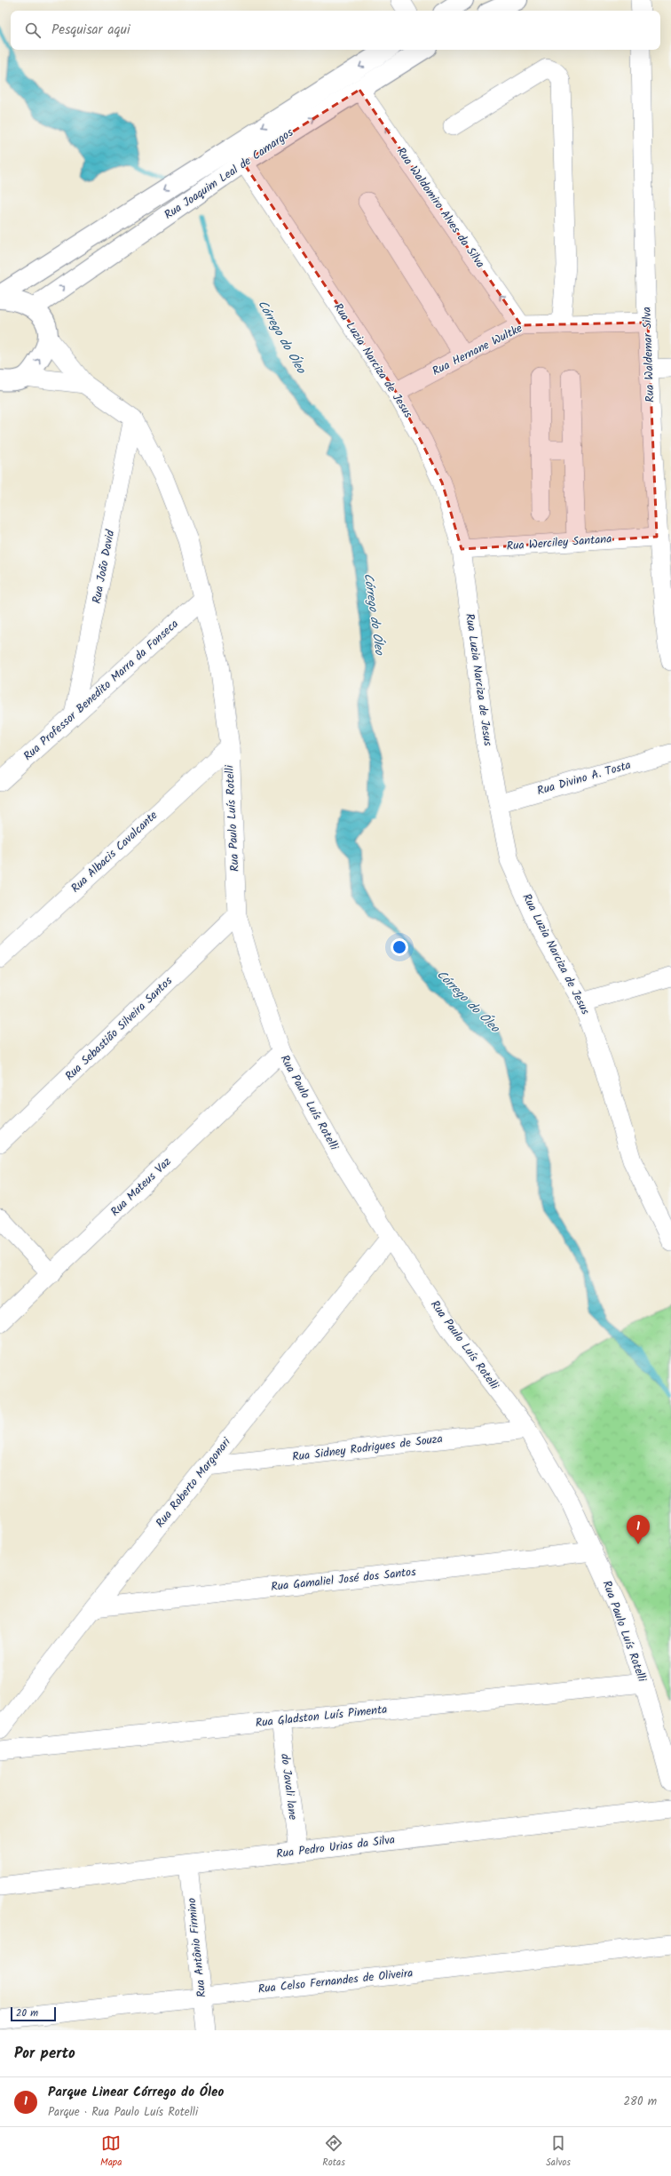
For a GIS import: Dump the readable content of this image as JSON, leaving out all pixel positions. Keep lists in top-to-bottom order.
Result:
{
  "streets": {
    "street": [
      "Rua Joaquim Leal de Camargos",
      "Rua Waldomiro Alves da Silva",
      "Rua Hernane Wultke",
      "Rua Waldemar Silva",
      "Rua Luzia Narciza de Jesus",
      "Rua Werciley Santana",
      "Rua João David",
      "Rua Professor Benedito Marra da Fonseca",
      "Rua Divino A. Tosta",
      "Rua Paulo Luís Rotelli",
      "Rua Albacis Cavalcante",
      "Rua Sebastião Silveira Santos",
      "Rua Mateus Vaz",
      "Rua Sidney Rodrigues de Souza",
      "Rua Roberto Margonari",
      "Rua Gamaliel José dos Santos",
      "Rua Gladston Luís Pimenta",
      "do Javali lane",
      "Rua Pedro Urias da Silva",
      "Rua Antônio Firmino",
      "Rua Celso Fernandes de Oliveira"
    ]
  },
  "crossings": [
    ["Rua Joaquim Leal de Camargos", "Rua Waldomiro Alves da Silva"],
    ["Rua Joaquim Leal de Camargos", "Rua Luzia Narciza de Jesus"],
    ["Rua Waldomiro Alves da Silva", "Rua Hernane Wultke"],
    ["Rua Hernane Wultke", "Rua Waldemar Silva"],
    ["Rua Hernane Wultke", "Rua Luzia Narciza de Jesus"],
    ["Rua Waldemar Silva", "Rua Werciley Santana"],
    ["Rua Luzia Narciza de Jesus", "Rua Werciley Santana"],
    ["Rua Luzia Narciza de Jesus", "Rua Divino A. Tosta"],
    ["Rua João David", "Rua Professor Benedito Marra da Fonseca"],
    ["Rua João David", "Rua Paulo Luís Rotelli"],
    ["Rua Professor Benedito Marra da Fonseca", "Rua Paulo Luís Rotelli"],
    ["Rua Paulo Luís Rotelli", "Rua Albacis Cavalcante"],
    ["Rua Paulo Luís Rotelli", "Rua Sebastião Silveira Santos"],
    ["Rua Paulo Luís Rotelli", "Rua Mateus Vaz"],
    ["Rua Paulo Luís Rotelli", "Rua Sidney Rodrigues de Souza"],
    ["Rua Paulo Luís Rotelli", "Rua Roberto Margonari"],
    ["Rua Paulo Luís Rotelli", "Rua Gamaliel José dos Santos"],
    ["Rua Paulo Luís Rotelli", "Rua Gladston Luís Pimenta"],
    ["Rua Sidney Rodrigues de Souza", "Rua Roberto Margonari"],
    ["Rua Roberto Margonari", "Rua Gamaliel José dos Santos"],
    ["Rua Gladston Luís Pimenta", "do Javali lane"],
    ["do Javali lane", "Rua Pedro Urias da Silva"],
    ["Rua Pedro Urias da Silva", "Rua Antônio Firmino"],
    ["Rua Antônio Firmino", "Rua Celso Fernandes de Oliveira"]
  ],
  "water": ["Córrego do Óleo"],
  "scale_bar": "20 m",
  "page": {
    "search": "Pesquisar aqui",
    "pins": "1",
    "scale": "20 m",
    "heading": "Por perto",
    "list": [
      {
        "mark": "1",
        "name": "Parque Linear Córrego do Óleo",
        "note": "Parque · Rua Paulo Luís Rotelli",
        "value": "280 m"
      }
    ],
    "nav": ["Mapa", "Rotas", "Salvos"]
  }
}
